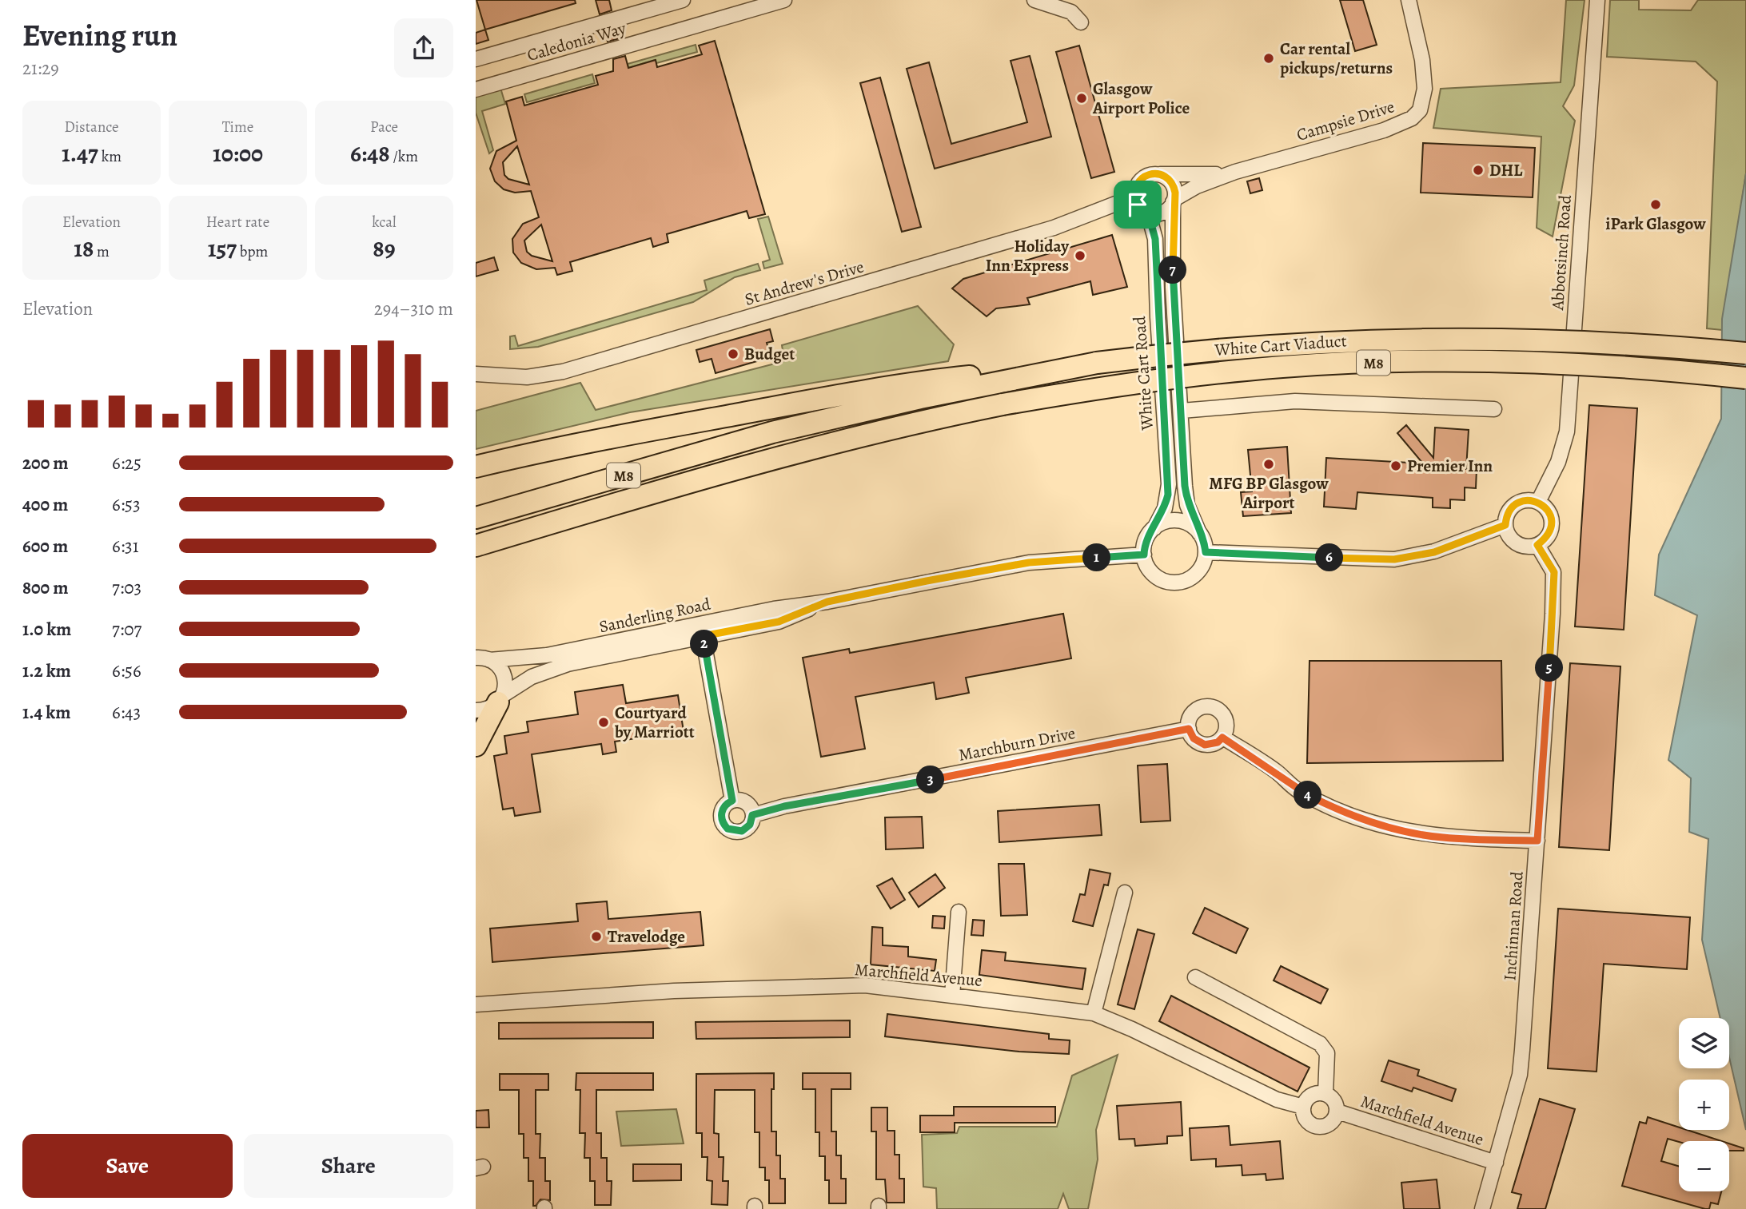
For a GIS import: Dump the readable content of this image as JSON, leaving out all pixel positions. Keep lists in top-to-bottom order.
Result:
{
  "streets": {
    "highway": ["White Cart Viaduct", "M8"],
    "street": [
      "Caledonia Way",
      "Campsie Drive",
      "Abbotsinch Road",
      "St Andrew's Drive",
      "White Cart Road",
      "Sanderling Road",
      "Marchburn Drive",
      "Inchinnan Road",
      "Marchfield Avenue"
    ]
  },
  "crossings": [
    ["Campsie Drive", "St Andrew's Drive"],
    ["Campsie Drive", "White Cart Road"],
    ["Abbotsinch Road", "Inchinnan Road"],
    ["St Andrew's Drive", "White Cart Road"],
    ["White Cart Viaduct", "M8"],
    ["White Cart Road", "Sanderling Road"],
    ["Inchinnan Road", "Marchfield Avenue"]
  ],
  "places": [
    "Car rental pickups/returns",
    "Glasgow Airport Police",
    "DHL",
    "iPark Glasgow",
    "Holiday Inn Express",
    "Budget",
    "MFG BP Glasgow Airport",
    "Premier Inn",
    "Courtyard by Marriott",
    "Travelodge"
  ],
  "page": {
    "heading": ["Evening run", "21:29"],
    "stats": [
      ["Distance", "1.47 km"],
      ["Time", "10:00"],
      ["Pace", "6:48 /km"],
      ["Elevation", "18 m"],
      ["Heart rate", "157 bpm"],
      ["kcal", "89"]
    ],
    "pins": [
      "7",
      "1",
      "6",
      "2",
      "5",
      "3",
      "4"
    ],
    "chart": ["Elevation", "294–310 m"],
    "list": [
      {
        "name": "200 m",
        "note": "6:25"
      },
      {
        "name": "400 m",
        "note": "6:53"
      },
      {
        "name": "600 m",
        "note": "6:31"
      },
      {
        "name": "800 m",
        "note": "7:03"
      },
      {
        "name": "1.0 km",
        "note": "7:07"
      },
      {
        "name": "1.2 km",
        "note": "6:56"
      },
      {
        "name": "1.4 km",
        "note": "6:43"
      }
    ],
    "map_buttons": ["+", "−"],
    "buttons": ["Save", "Share"]
  }
}
